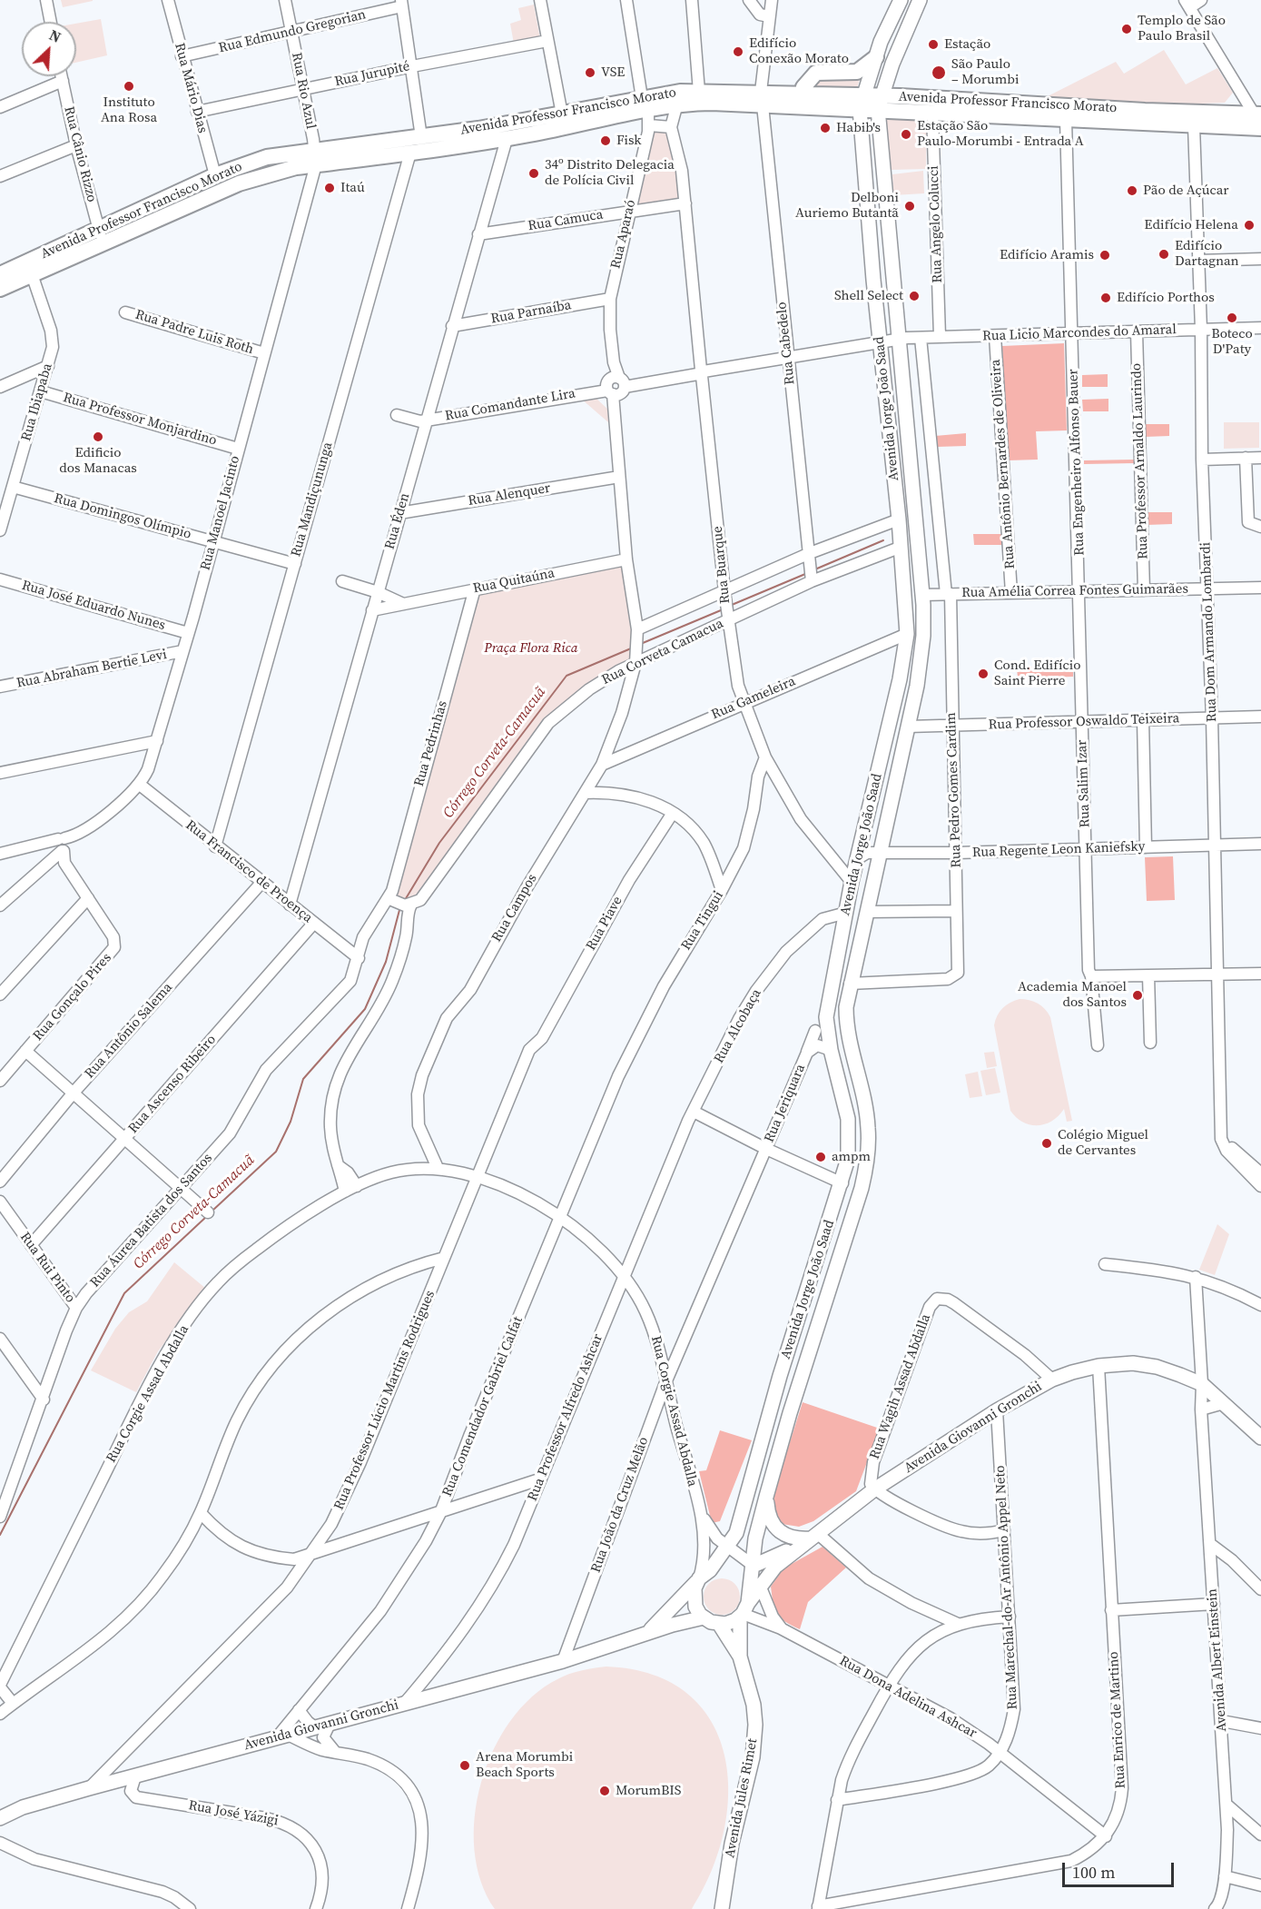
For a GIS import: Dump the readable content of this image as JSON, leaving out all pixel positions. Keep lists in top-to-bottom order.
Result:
{
  "streets": {
    "highway": ["Avenida Professor Francisco Morato"],
    "main road": ["Avenida Jorge João Saad", "Avenida Giovanni Gronchi", "Avenida Jules Rimet"],
    "street": [
      "Rua Edmundo Gregorian",
      "Rua Jurupité",
      "Rua Mário Dias",
      "Rua Rio Azul",
      "Rua Cânio Rizzo",
      "Rua Camuca",
      "Rua Angelo Colucci",
      "Rua Aparaó",
      "Rua Parnaíba",
      "Rua Padre Luis Roth",
      "Rua Licio Marcondes do Amaral",
      "Rua Cabedelo",
      "Rua Ibiapaba",
      "Rua Comandante Lira",
      "Rua Professor Monjardino",
      "Rua Professor Arnaldo Laurindo",
      "Rua Engenheiro Alfonso Bauer",
      "Rua Antônio Bernardes de Oliveira",
      "Rua Alenquer",
      "Rua Mandiçununga",
      "Rua Manoel Jacinto",
      "Rua Domingos Olímpio",
      "Rua Éden",
      "Rua Buarque",
      "Rua Quitaúna",
      "Rua Amélia Correa Fontes Guimarães",
      "Rua José Eduardo Nunes",
      "Rua Dom Armando Lombardi",
      "Rua Corveta Camacua",
      "Rua Abraham Bertie Levi",
      "Rua Gameleira",
      "Rua Professor Oswaldo Teixeira",
      "Rua Pedrinhas",
      "Rua Salim Izar",
      "Rua Pedro Gomes Cardim",
      "Rua Regente Leon Kaniefsky",
      "Rua Francisco de Proença",
      "Rua Campos",
      "Rua Tingui",
      "Rua Piave",
      "Rua Gonçalo Pires",
      "Rua Alcobaça",
      "Rua Antônio Salema",
      "Rua Ascenso Ribeiro",
      "Rua Jeriquara",
      "Rua Áurea Batista dos Santos",
      "Rua Rui Pinto",
      "Rua Wagih Assad Abdalla",
      "Rua Corgie Assad Abdalla",
      "Rua Professor Lúcio Martins Rodrigues",
      "Rua Comendador Gabriel Calfat",
      "Rua Professor Alfredo Ashcar",
      "Rua João da Cruz Melão",
      "Rua Marechal-do-Ar Antônio Appel Neto",
      "Avenida Albert Einstein",
      "Rua Dona Adelina Ashcar",
      "Rua Enrico de Martino",
      "Rua José Yázigi"
    ]
  },
  "crossings": [
    ["Rua Edmundo Gregorian", "Rua Mário Dias"],
    ["Rua Edmundo Gregorian", "Rua Rio Azul"],
    ["Rua Jurupité", "Rua Mário Dias"],
    ["Rua Jurupité", "Rua Rio Azul"],
    ["Rua Mário Dias", "Avenida Professor Francisco Morato"],
    ["Rua Rio Azul", "Avenida Professor Francisco Morato"],
    ["Rua Rio Azul", "Rua Manoel Jacinto"],
    ["Avenida Professor Francisco Morato", "Rua Cânio Rizzo"],
    ["Avenida Professor Francisco Morato", "Rua Angelo Colucci"],
    ["Avenida Professor Francisco Morato", "Rua Aparaó"],
    ["Avenida Professor Francisco Morato", "Rua Cabedelo"],
    ["Avenida Professor Francisco Morato", "Rua Ibiapaba"],
    ["Avenida Professor Francisco Morato", "Avenida Jorge João Saad"],
    ["Avenida Professor Francisco Morato", "Rua Engenheiro Alfonso Bauer"],
    ["Avenida Professor Francisco Morato", "Rua Mandiçununga"],
    ["Avenida Professor Francisco Morato", "Rua Manoel Jacinto"],
    ["Avenida Professor Francisco Morato", "Rua Éden"],
    ["Avenida Professor Francisco Morato", "Rua Dom Armando Lombardi"],
    ["Rua Camuca", "Rua Aparaó"],
    ["Rua Camuca", "Rua Éden"],
    ["Rua Camuca", "Rua Buarque"],
    ["Rua Angelo Colucci", "Rua Licio Marcondes do Amaral"],
    ["Rua Aparaó", "Rua Parnaíba"],
    ["Rua Aparaó", "Rua Comandante Lira"],
    ["Rua Parnaíba", "Rua Éden"],
    ["Rua Padre Luis Roth", "Rua Manoel Jacinto"],
    ["Rua Licio Marcondes do Amaral", "Avenida Jorge João Saad"],
    ["Rua Licio Marcondes do Amaral", "Rua Professor Arnaldo Laurindo"],
    ["Rua Licio Marcondes do Amaral", "Rua Engenheiro Alfonso Bauer"],
    ["Rua Licio Marcondes do Amaral", "Rua Antônio Bernardes de Oliveira"],
    ["Rua Licio Marcondes do Amaral", "Rua Dom Armando Lombardi"],
    ["Rua Cabedelo", "Rua Corveta Camacua"],
    ["Rua Ibiapaba", "Rua Professor Monjardino"],
    ["Rua Ibiapaba", "Rua Domingos Olímpio"],
    ["Rua Comandante Lira", "Rua Éden"],
    ["Avenida Jorge João Saad", "Rua Buarque"],
    ["Avenida Jorge João Saad", "Rua Amélia Correa Fontes Guimarães"],
    ["Avenida Jorge João Saad", "Rua Corveta Camacua"],
    ["Avenida Jorge João Saad", "Rua Gameleira"],
    ["Avenida Jorge João Saad", "Rua Professor Oswaldo Teixeira"],
    ["Avenida Jorge João Saad", "Rua Pedro Gomes Cardim"],
    ["Avenida Jorge João Saad", "Rua Regente Leon Kaniefsky"],
    ["Avenida Jorge João Saad", "Rua Alcobaça"],
    ["Avenida Jorge João Saad", "Rua Jeriquara"],
    ["Avenida Jorge João Saad", "Rua Corgie Assad Abdalla"],
    ["Avenida Jorge João Saad", "Avenida Giovanni Gronchi"],
    ["Avenida Jorge João Saad", "Rua Dona Adelina Ashcar"],
    ["Avenida Jorge João Saad", "Avenida Jules Rimet"],
    ["Rua Professor Monjardino", "Rua Manoel Jacinto"],
    ["Rua Professor Arnaldo Laurindo", "Rua Amélia Correa Fontes Guimarães"],
    ["Rua Engenheiro Alfonso Bauer", "Rua Amélia Correa Fontes Guimarães"],
    ["Rua Engenheiro Alfonso Bauer", "Rua Salim Izar"],
    ["Rua Antônio Bernardes de Oliveira", "Rua Amélia Correa Fontes Guimarães"],
    ["Rua Alenquer", "Rua Éden"],
    ["Rua Mandiçununga", "Rua Domingos Olímpio"],
    ["Rua Mandiçununga", "Rua Francisco de Proença"],
    ["Rua Manoel Jacinto", "Rua Domingos Olímpio"],
    ["Rua Manoel Jacinto", "Rua José Eduardo Nunes"],
    ["Rua Manoel Jacinto", "Rua Abraham Bertie Levi"],
    ["Rua Manoel Jacinto", "Rua Francisco de Proença"],
    ["Rua Manoel Jacinto", "Rua Gonçalo Pires"],
    ["Rua Éden", "Rua Quitaúna"],
    ["Rua Éden", "Rua Francisco de Proença"],
    ["Rua Buarque", "Rua Corveta Camacua"],
    ["Rua Buarque", "Rua Gameleira"],
    ["Rua Buarque", "Rua Tingui"],
    ["Rua Quitaúna", "Rua Pedrinhas"],
    ["Rua Amélia Correa Fontes Guimarães", "Rua Dom Armando Lombardi"],
    ["Rua Amélia Correa Fontes Guimarães", "Rua Salim Izar"],
    ["Rua Amélia Correa Fontes Guimarães", "Rua Pedro Gomes Cardim"],
    ["Rua Dom Armando Lombardi", "Rua Professor Oswaldo Teixeira"],
    ["Rua Dom Armando Lombardi", "Rua Regente Leon Kaniefsky"],
    ["Rua Corveta Camacua", "Rua Campos"],
    ["Rua Gameleira", "Rua Campos"],
    ["Rua Professor Oswaldo Teixeira", "Rua Salim Izar"],
    ["Rua Professor Oswaldo Teixeira", "Rua Pedro Gomes Cardim"],
    ["Rua Salim Izar", "Rua Regente Leon Kaniefsky"],
    ["Rua Pedro Gomes Cardim", "Rua Regente Leon Kaniefsky"],
    ["Rua Francisco de Proença", "Rua Antônio Salema"],
    ["Rua Francisco de Proença", "Rua Ascenso Ribeiro"],
    ["Rua Francisco de Proença", "Rua Áurea Batista dos Santos"],
    ["Rua Campos", "Rua Corgie Assad Abdalla"],
    ["Rua Tingui", "Rua Comendador Gabriel Calfat"],
    ["Rua Piave", "Rua Professor Lúcio Martins Rodrigues"],
    ["Rua Alcobaça", "Rua Professor Alfredo Ashcar"],
    ["Rua Ascenso Ribeiro", "Rua Rui Pinto"],
    ["Rua Jeriquara", "Rua João da Cruz Melão"],
    ["Rua Áurea Batista dos Santos", "Rua Rui Pinto"],
    ["Rua Wagih Assad Abdalla", "Avenida Giovanni Gronchi"],
    ["Rua Corgie Assad Abdalla", "Rua Professor Lúcio Martins Rodrigues"],
    ["Rua Corgie Assad Abdalla", "Rua Comendador Gabriel Calfat"],
    ["Rua Corgie Assad Abdalla", "Rua Professor Alfredo Ashcar"],
    ["Rua Corgie Assad Abdalla", "Avenida Giovanni Gronchi"],
    ["Rua Corgie Assad Abdalla", "Rua João da Cruz Melão"],
    ["Rua Professor Lúcio Martins Rodrigues", "Avenida Giovanni Gronchi"],
    ["Rua Comendador Gabriel Calfat", "Avenida Giovanni Gronchi"],
    ["Rua Professor Alfredo Ashcar", "Avenida Giovanni Gronchi"],
    ["Avenida Giovanni Gronchi", "Rua João da Cruz Melão"],
    ["Avenida Giovanni Gronchi", "Rua Marechal-do-Ar Antônio Appel Neto"],
    ["Avenida Giovanni Gronchi", "Avenida Albert Einstein"],
    ["Avenida Giovanni Gronchi", "Rua Dona Adelina Ashcar"],
    ["Avenida Giovanni Gronchi", "Rua Enrico de Martino"],
    ["Avenida Giovanni Gronchi", "Avenida Jules Rimet"],
    ["Avenida Giovanni Gronchi", "Rua José Yázigi"],
    ["Rua Marechal-do-Ar Antônio Appel Neto", "Rua Dona Adelina Ashcar"],
    ["Rua Dona Adelina Ashcar", "Rua Enrico de Martino"],
    ["Rua Dona Adelina Ashcar", "Avenida Jules Rimet"]
  ],
  "water": ["Córrego Corveta-Camacuã"],
  "parks": ["Praça Flora Rica"],
  "places": [
    "Templo de São Paulo Brasil",
    "Estação",
    "Edifício Conexão Morato",
    "VSE",
    "São Paulo – Morumbi",
    "Instituto Ana Rosa",
    "Habib's",
    "Estação São Paulo-Morumbi - Entrada A",
    "Fisk",
    "34º Distrito Delegacia de Polícia Civil",
    "Itaú",
    "Pão de Açúcar",
    "Delboni Auriemo Butantã",
    "Edifício Helena",
    "Edifício Dartagnan",
    "Edifício Aramis",
    "Shell Select",
    "Edifício Porthos",
    "Boteco D'Paty",
    "Edificio dos Manacas",
    "Cond. Edifício Saint Pierre",
    "Academia Manoel dos Santos",
    "Colégio Miguel de Cervantes",
    "ampm",
    "Arena Morumbi Beach Sports",
    "MorumBIS"
  ],
  "scale_bar": "100 m",
  "north": "top right"
}
